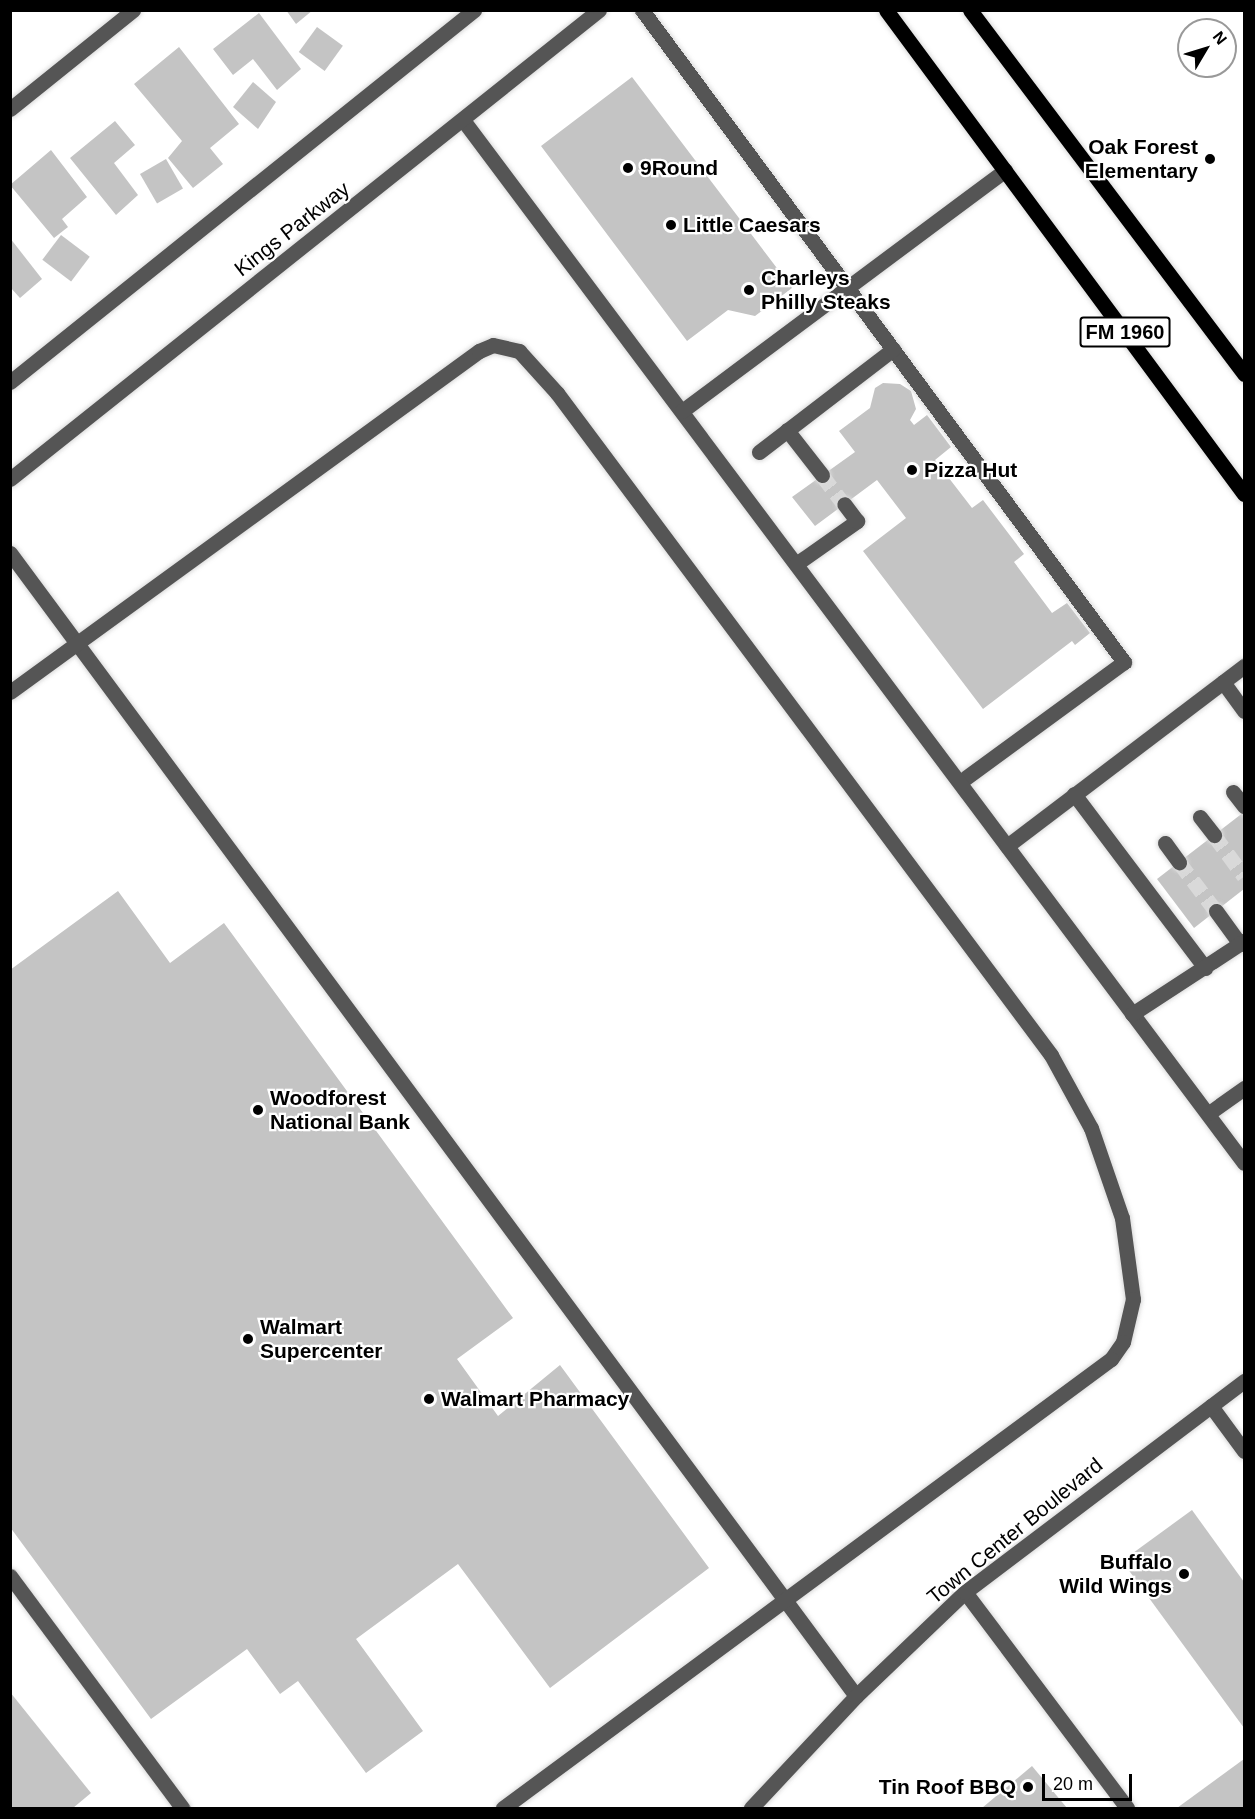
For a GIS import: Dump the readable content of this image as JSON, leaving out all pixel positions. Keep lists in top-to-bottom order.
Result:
{
  "streets": {
    "main road": ["FM 1960"],
    "street": ["Kings Parkway", "Town Center Boulevard"]
  },
  "places": [
    "Oak Forest Elementary",
    "9Round",
    "Little Caesars",
    "Charleys Philly Steaks",
    "Pizza Hut",
    "Woodforest National Bank",
    "Walmart Supercenter",
    "Walmart Pharmacy",
    "Buffalo Wild Wings",
    "Tin Roof BBQ"
  ],
  "scale_bar": "20 m",
  "north": "top right"
}
